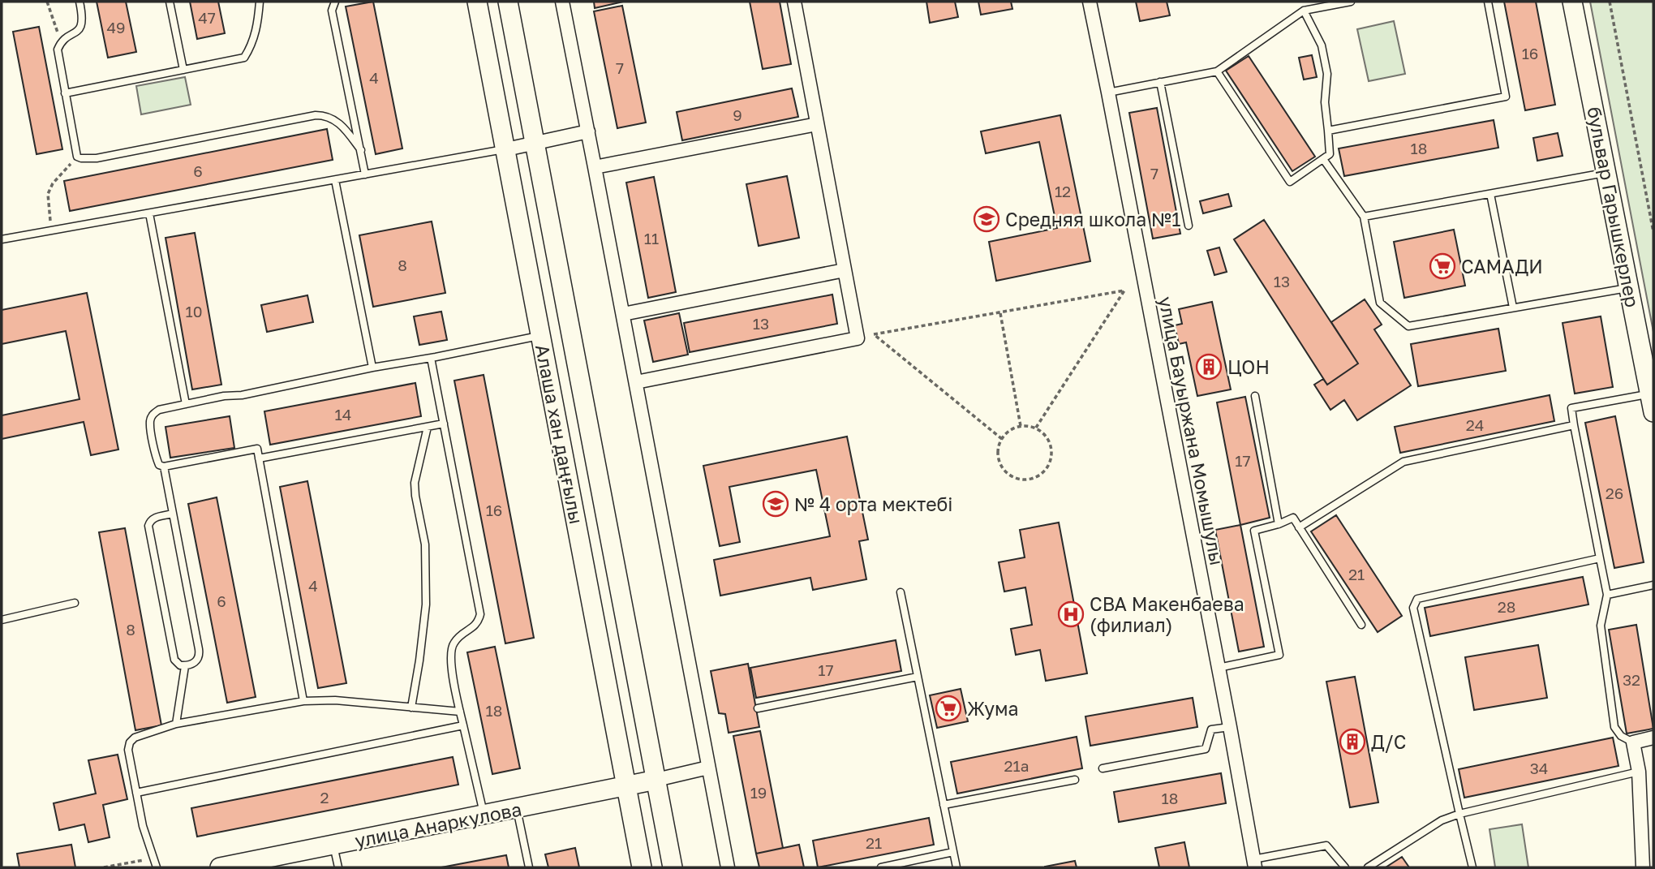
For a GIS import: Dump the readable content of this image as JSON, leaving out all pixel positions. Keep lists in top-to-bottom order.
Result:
{
  "streets": {
    "main road": ["бульвар Гарышкерлер", "Алаша хан даңғылы", "улица Анаркулова"],
    "street": ["улица Бауыржана Момышулы"]
  },
  "crossings": [
    ["Алаша хан даңғылы", "улица Анаркулова"]
  ],
  "places": {
    "school or university": ["Средняя школа №1", "№ 4 орта мектебі"],
    "supermarket": ["САМАДИ", "Жума"],
    "building": ["ЦОН", "Д/С"],
    "hospital": ["СВА Макенбаева (филиал)"]
  },
  "house_numbers": [
    "47",
    "49",
    "16",
    "7",
    "4",
    "9",
    "18",
    "6",
    "7",
    "12",
    "11",
    "8",
    "13",
    "10",
    "13",
    "14",
    "24",
    "17",
    "26",
    "16",
    "21",
    "4",
    "6",
    "28",
    "8",
    "17",
    "32",
    "18",
    "21а",
    "34",
    "19",
    "2",
    "18",
    "21"
  ]
}
